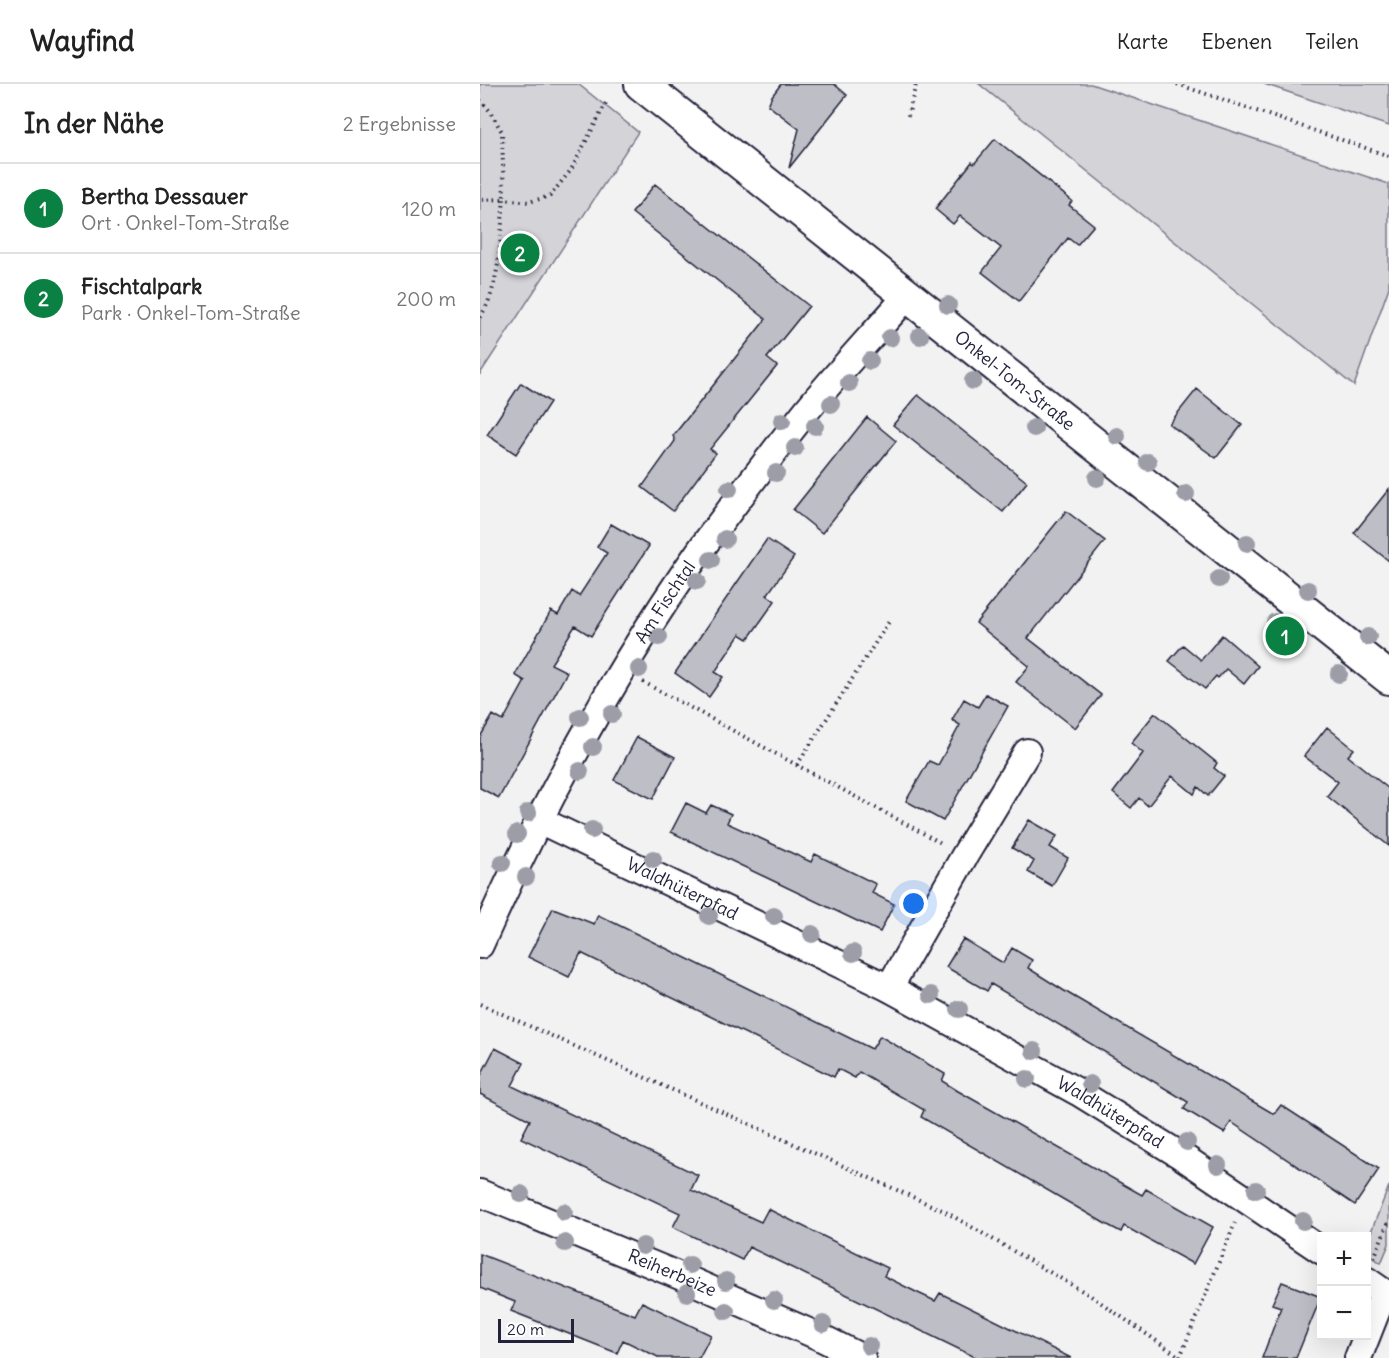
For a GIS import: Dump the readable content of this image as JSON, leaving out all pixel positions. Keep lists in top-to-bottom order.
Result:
{
  "streets": {
    "main road": ["Onkel-Tom-Straße"],
    "street": ["Am Fischtal", "Waldhüterpfad", "Reiherbeize"]
  },
  "crossings": [
    ["Onkel-Tom-Straße", "Am Fischtal"],
    ["Am Fischtal", "Waldhüterpfad"]
  ],
  "scale_bar": "20 m",
  "page": {
    "header": "Wayfind",
    "nav": ["Karte", "Ebenen", "Teilen"],
    "heading": ["In der Nähe", "2 Ergebnisse"],
    "list": [
      {
        "mark": "1",
        "name": "Bertha Dessauer",
        "note": "Ort · Onkel-Tom-Straße",
        "value": "120 m"
      },
      {
        "mark": "2",
        "name": "Fischtalpark",
        "note": "Park · Onkel-Tom-Straße",
        "value": "200 m"
      }
    ],
    "pins": ["2", "1"],
    "map_buttons": ["+", "−"],
    "scale": "20 m"
  }
}
